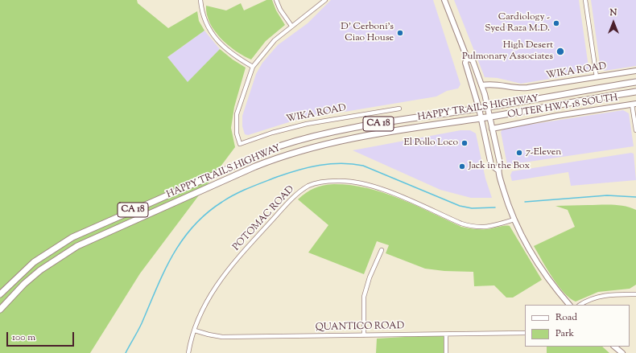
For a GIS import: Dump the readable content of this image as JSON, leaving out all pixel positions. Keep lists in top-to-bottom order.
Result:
{
  "streets": {
    "main road": ["HAPPY TRAILS HIGHWAY", "CA 18"],
    "street": [
      "WIKA ROAD",
      "OUTER HWY 18 SOUTH",
      "POTOMAC ROAD",
      "QUANTICO ROAD"
    ]
  },
  "crossings": [
    ["POTOMAC ROAD", "QUANTICO ROAD"]
  ],
  "places": [
    "Cardiology - Syed Raza M.D.",
    "D' Cerboni's Ciao House",
    "High Desert Pulmonary Associates",
    "El Pollo Loco",
    "7-Eleven",
    "Jack in the Box"
  ],
  "legend": ["Road", "Park"],
  "scale_bar": "100 m",
  "north": "top"
}
